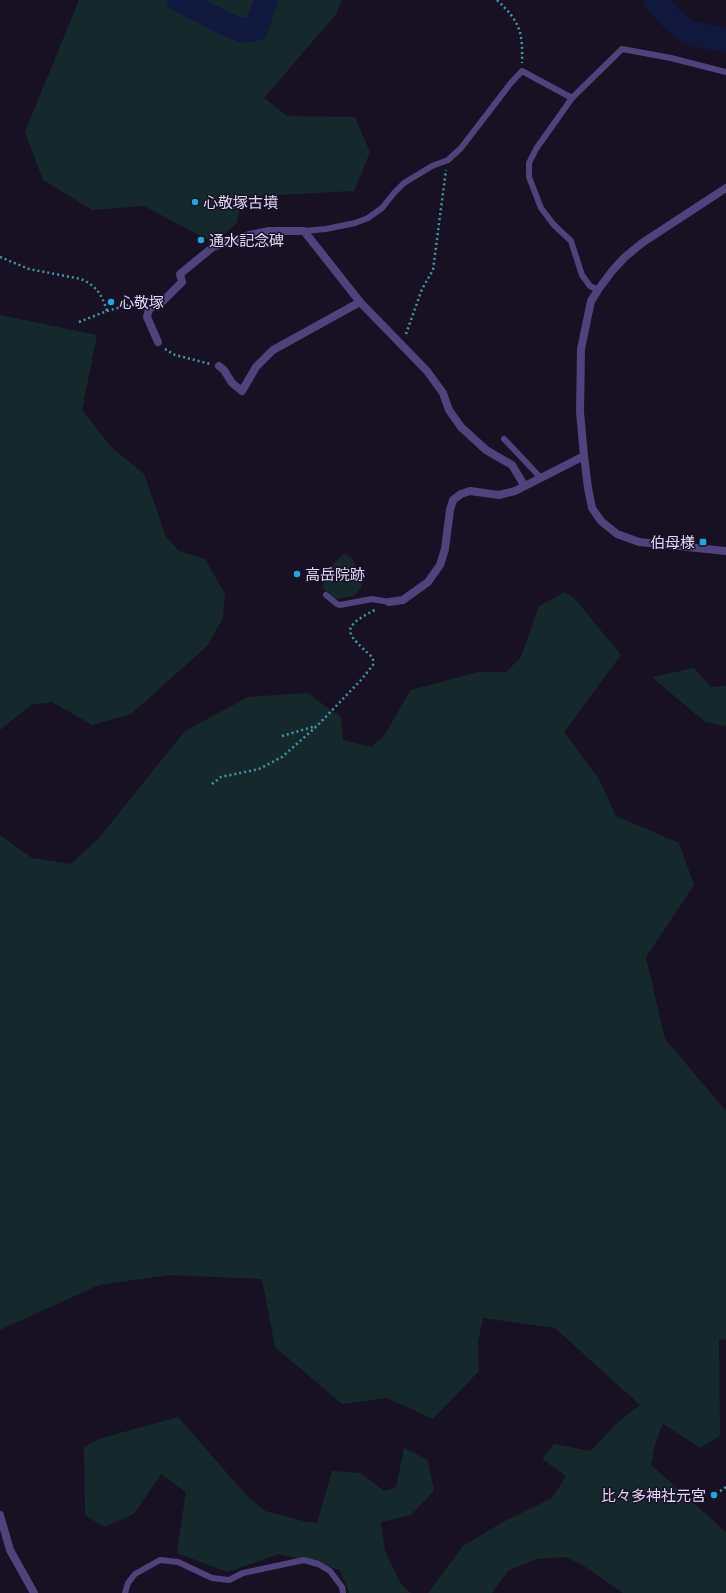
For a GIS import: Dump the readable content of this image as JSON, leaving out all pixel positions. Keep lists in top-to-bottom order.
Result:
{
  "places": {
    "other": [
      "心敬塚古墳",
      "通水記念碑",
      "心敬塚",
      "高岳院跡",
      "比々多神社元宮"
    ],
    "transit": ["伯母様"]
  }
}
